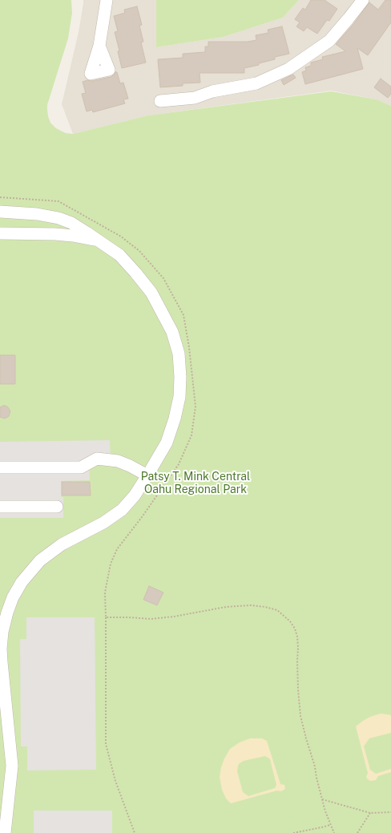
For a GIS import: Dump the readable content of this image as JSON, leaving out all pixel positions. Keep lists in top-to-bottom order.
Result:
{
  "parks": ["Patsy T. Mink Central Oahu Regional Park"]
}
